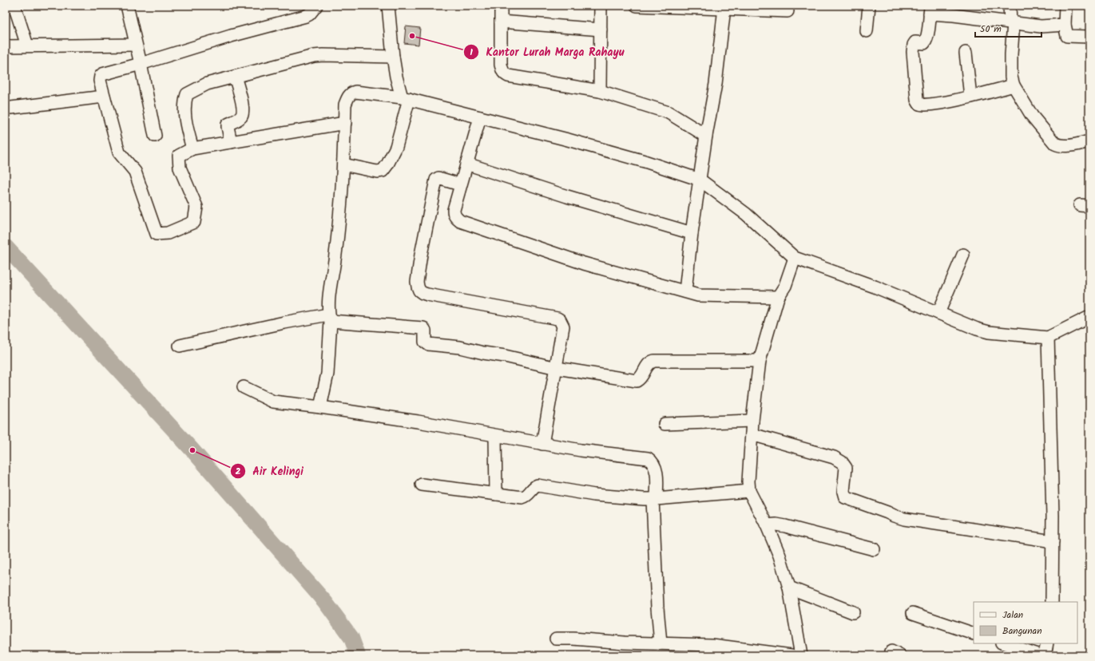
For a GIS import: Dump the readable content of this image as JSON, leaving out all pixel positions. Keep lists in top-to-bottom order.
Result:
{
  "places": ["Kantor Lurah Marga Rahayu", "Air Kelingi"],
  "legend": ["Jalan", "Bangunan"],
  "scale_bar": "50 m"
}
